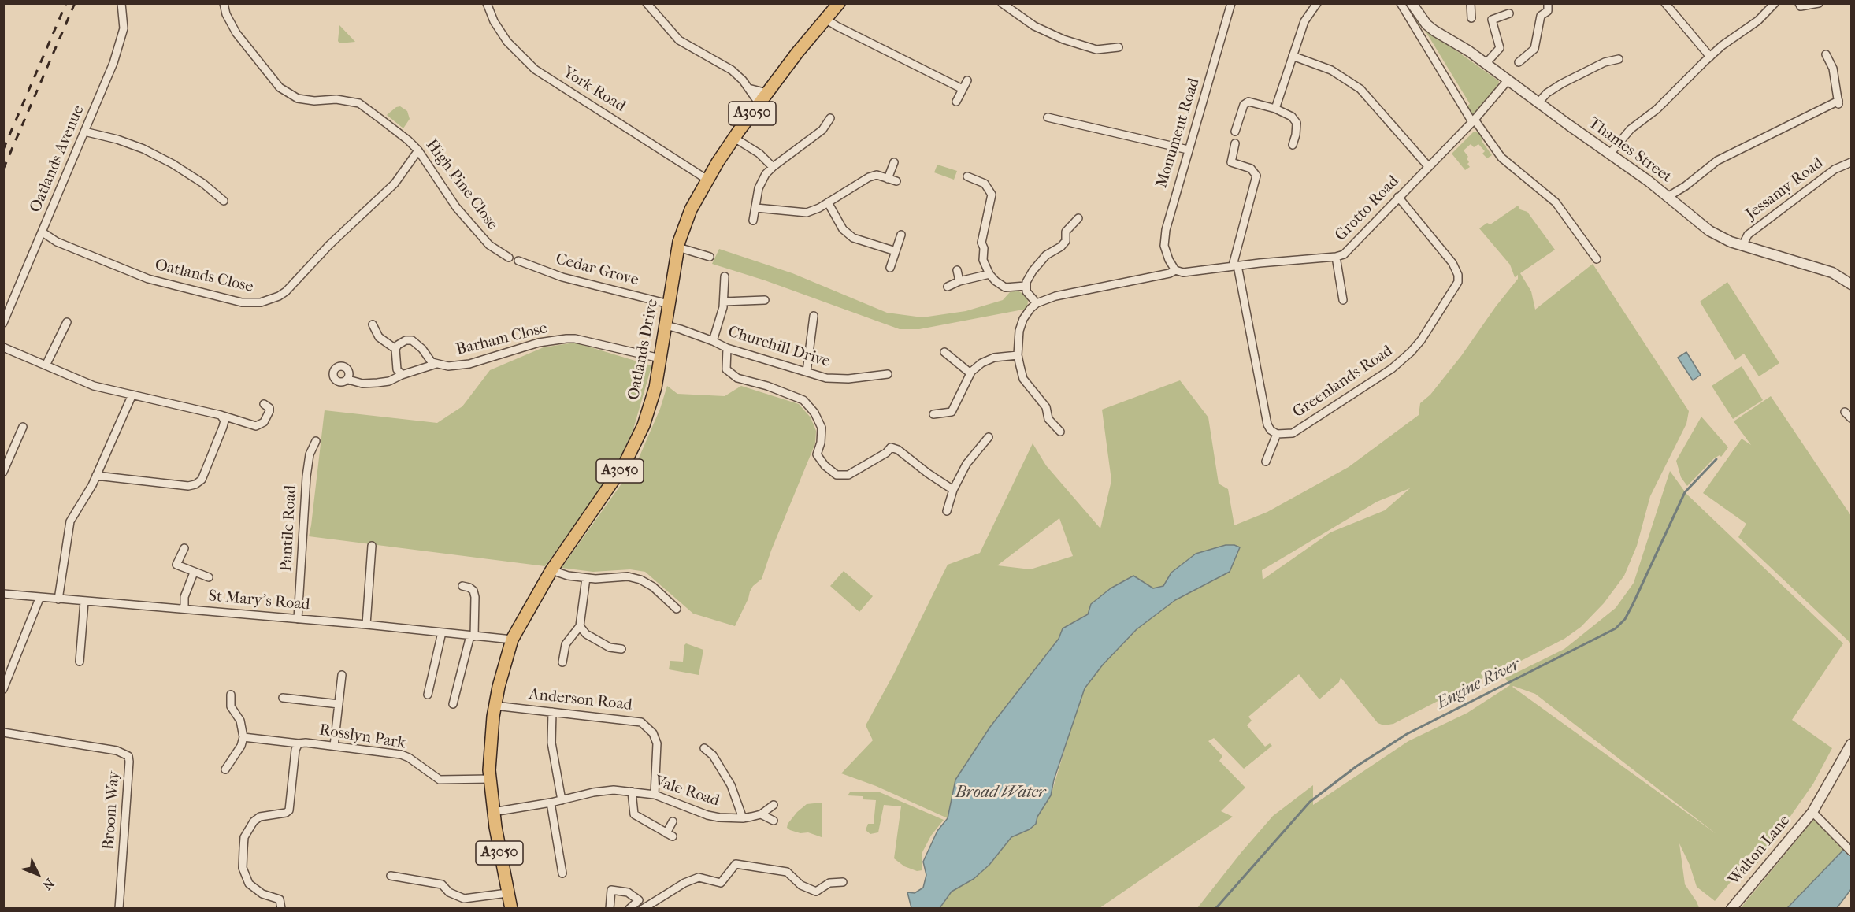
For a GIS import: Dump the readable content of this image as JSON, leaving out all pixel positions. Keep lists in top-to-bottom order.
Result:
{
  "streets": {
    "main road": ["A3050", "Oatlands Drive"],
    "street": [
      "York Road",
      "Monument Road",
      "Thames Street",
      "Oatlands Avenue",
      "High Pine Close",
      "Jessamy Road",
      "Grotto Road",
      "Cedar Grove",
      "Oatlands Close",
      "Barham Close",
      "Churchill Drive",
      "Greenlands Road",
      "Pantile Road",
      "St Mary's Road",
      "Anderson Road",
      "Rosslyn Park",
      "Vale Road",
      "Broom Way",
      "Walton Lane"
    ]
  },
  "crossings": [
    ["York Road", "Oatlands Drive"],
    ["Monument Road", "Grotto Road"],
    ["Thames Street", "Jessamy Road"],
    ["Thames Street", "Grotto Road"],
    ["Oatlands Avenue", "Oatlands Close"],
    ["High Pine Close", "Oatlands Close"],
    ["Grotto Road", "Greenlands Road"],
    ["Cedar Grove", "Oatlands Drive"],
    ["Barham Close", "Oatlands Drive"],
    ["Churchill Drive", "Oatlands Drive"],
    ["Oatlands Drive", "St Mary's Road"],
    ["Oatlands Drive", "Anderson Road"],
    ["Oatlands Drive", "Rosslyn Park"],
    ["Oatlands Drive", "Vale Road"],
    ["Pantile Road", "St Mary's Road"],
    ["Anderson Road", "Vale Road"]
  ],
  "water": ["Engine River", "Broad Water"],
  "north": "bottom right"
}
